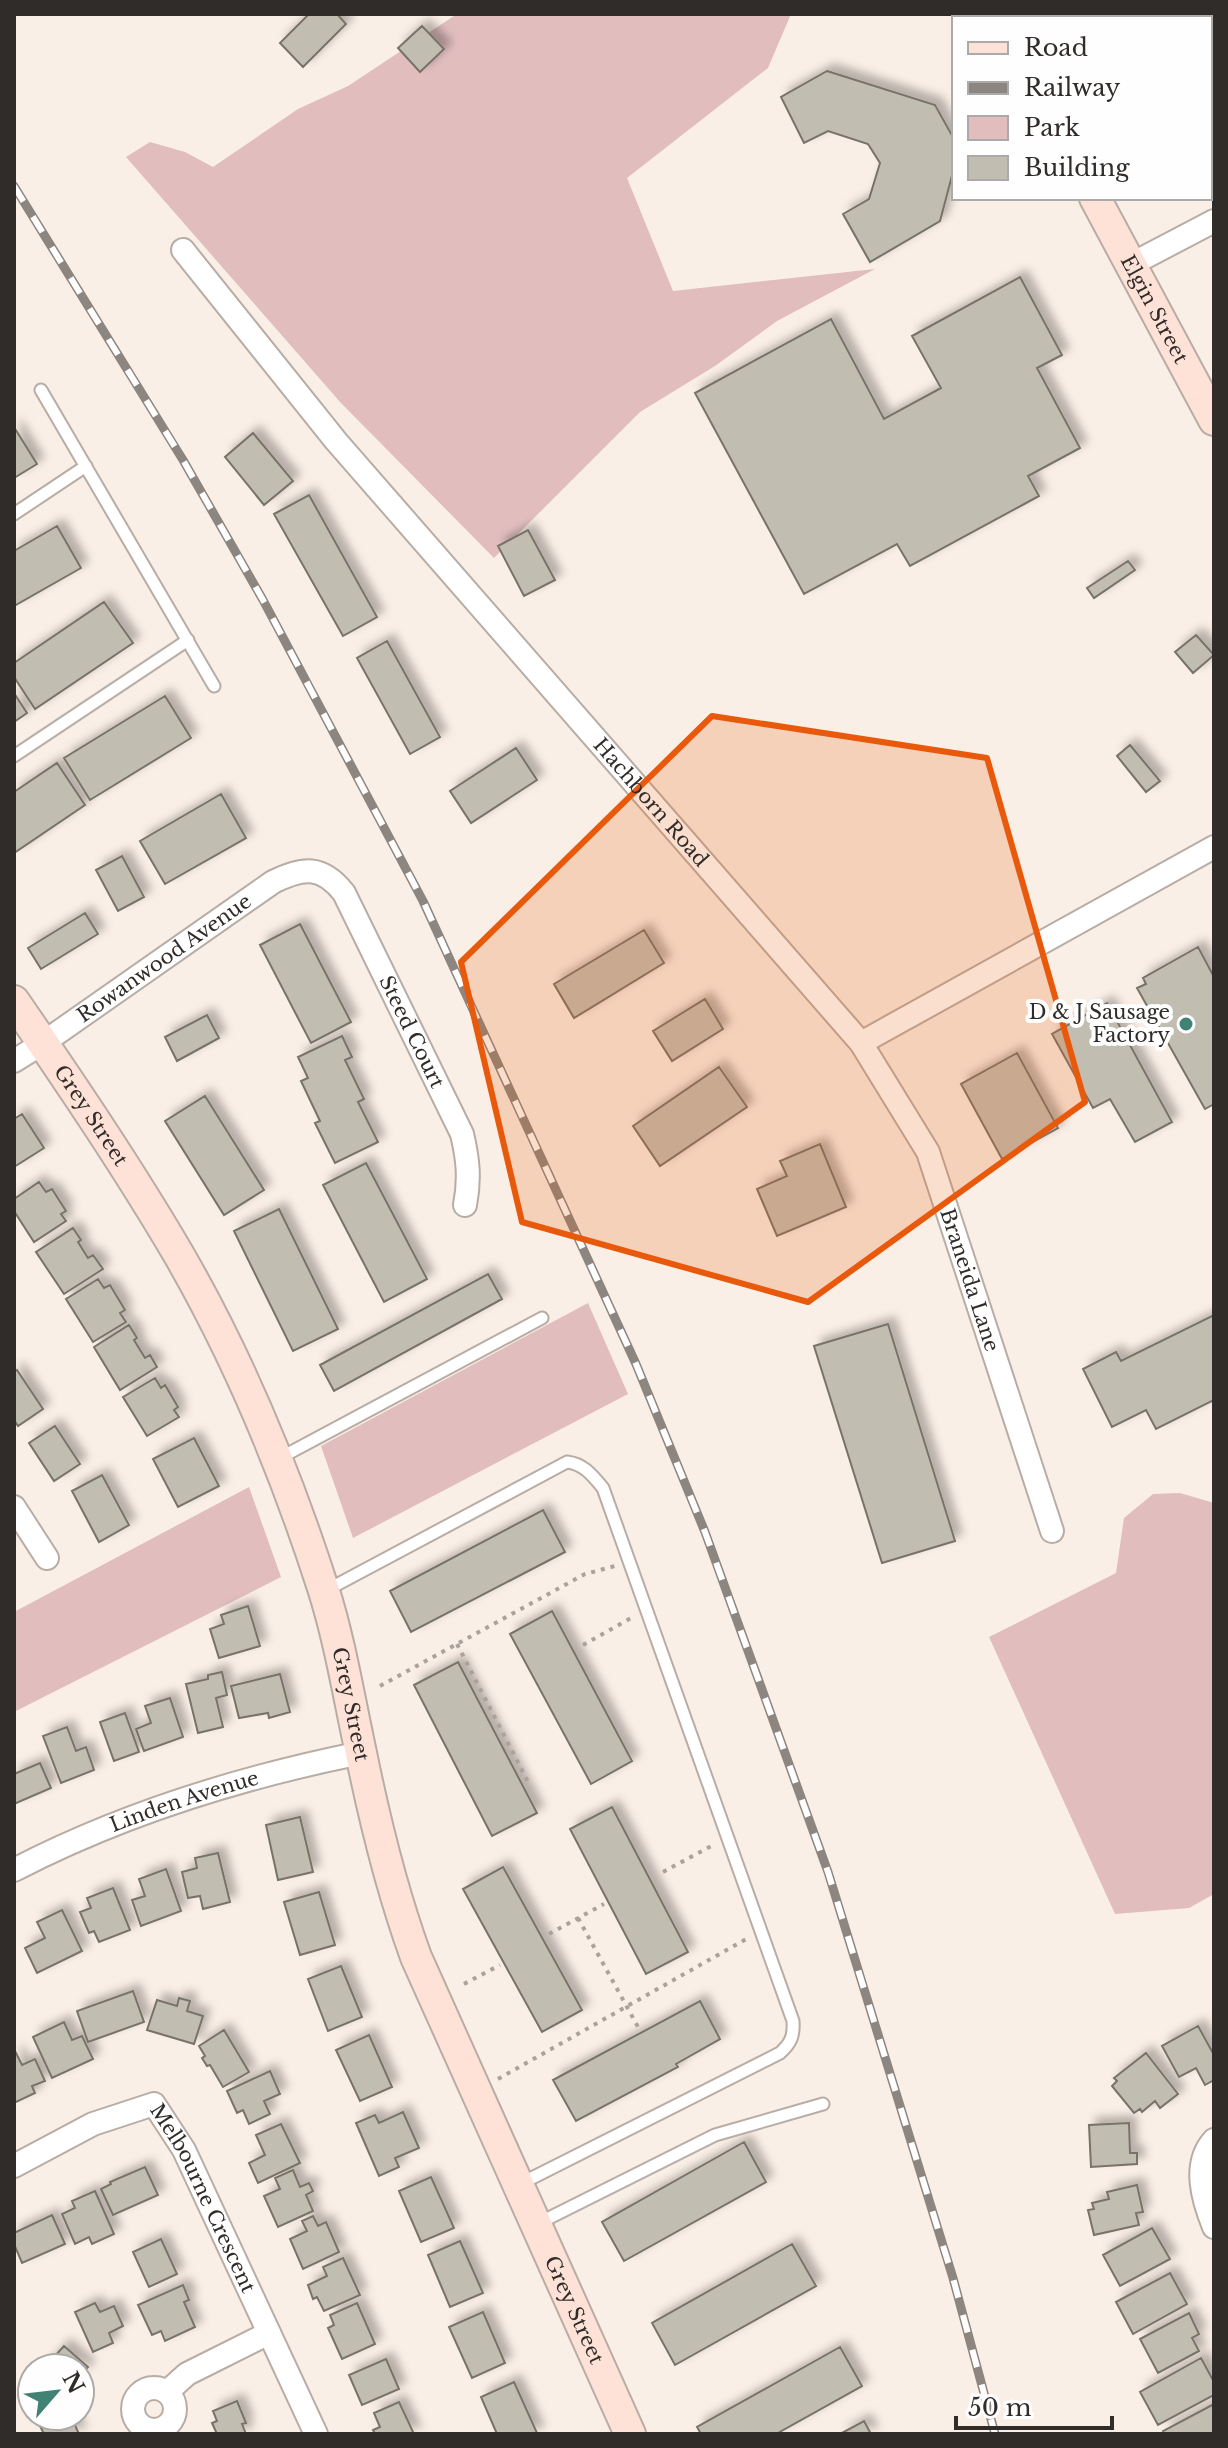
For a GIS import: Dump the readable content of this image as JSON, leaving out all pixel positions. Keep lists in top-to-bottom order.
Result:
{
  "streets": {
    "street": [
      "Elgin Street",
      "Hachborn Road",
      "Rowanwood Avenue",
      "Steed Court",
      "Grey Street",
      "Braneida Lane",
      "Linden Avenue",
      "Melbourne Crescent"
    ]
  },
  "crossings": [
    ["Hachborn Road", "Braneida Lane"],
    ["Rowanwood Avenue", "Steed Court"],
    ["Rowanwood Avenue", "Grey Street"],
    ["Grey Street", "Linden Avenue"]
  ],
  "places": ["D & J Sausage Factory"],
  "legend": [
    "Road",
    "Railway",
    "Park",
    "Building"
  ],
  "scale_bar": "50 m",
  "north": "top right"
}
